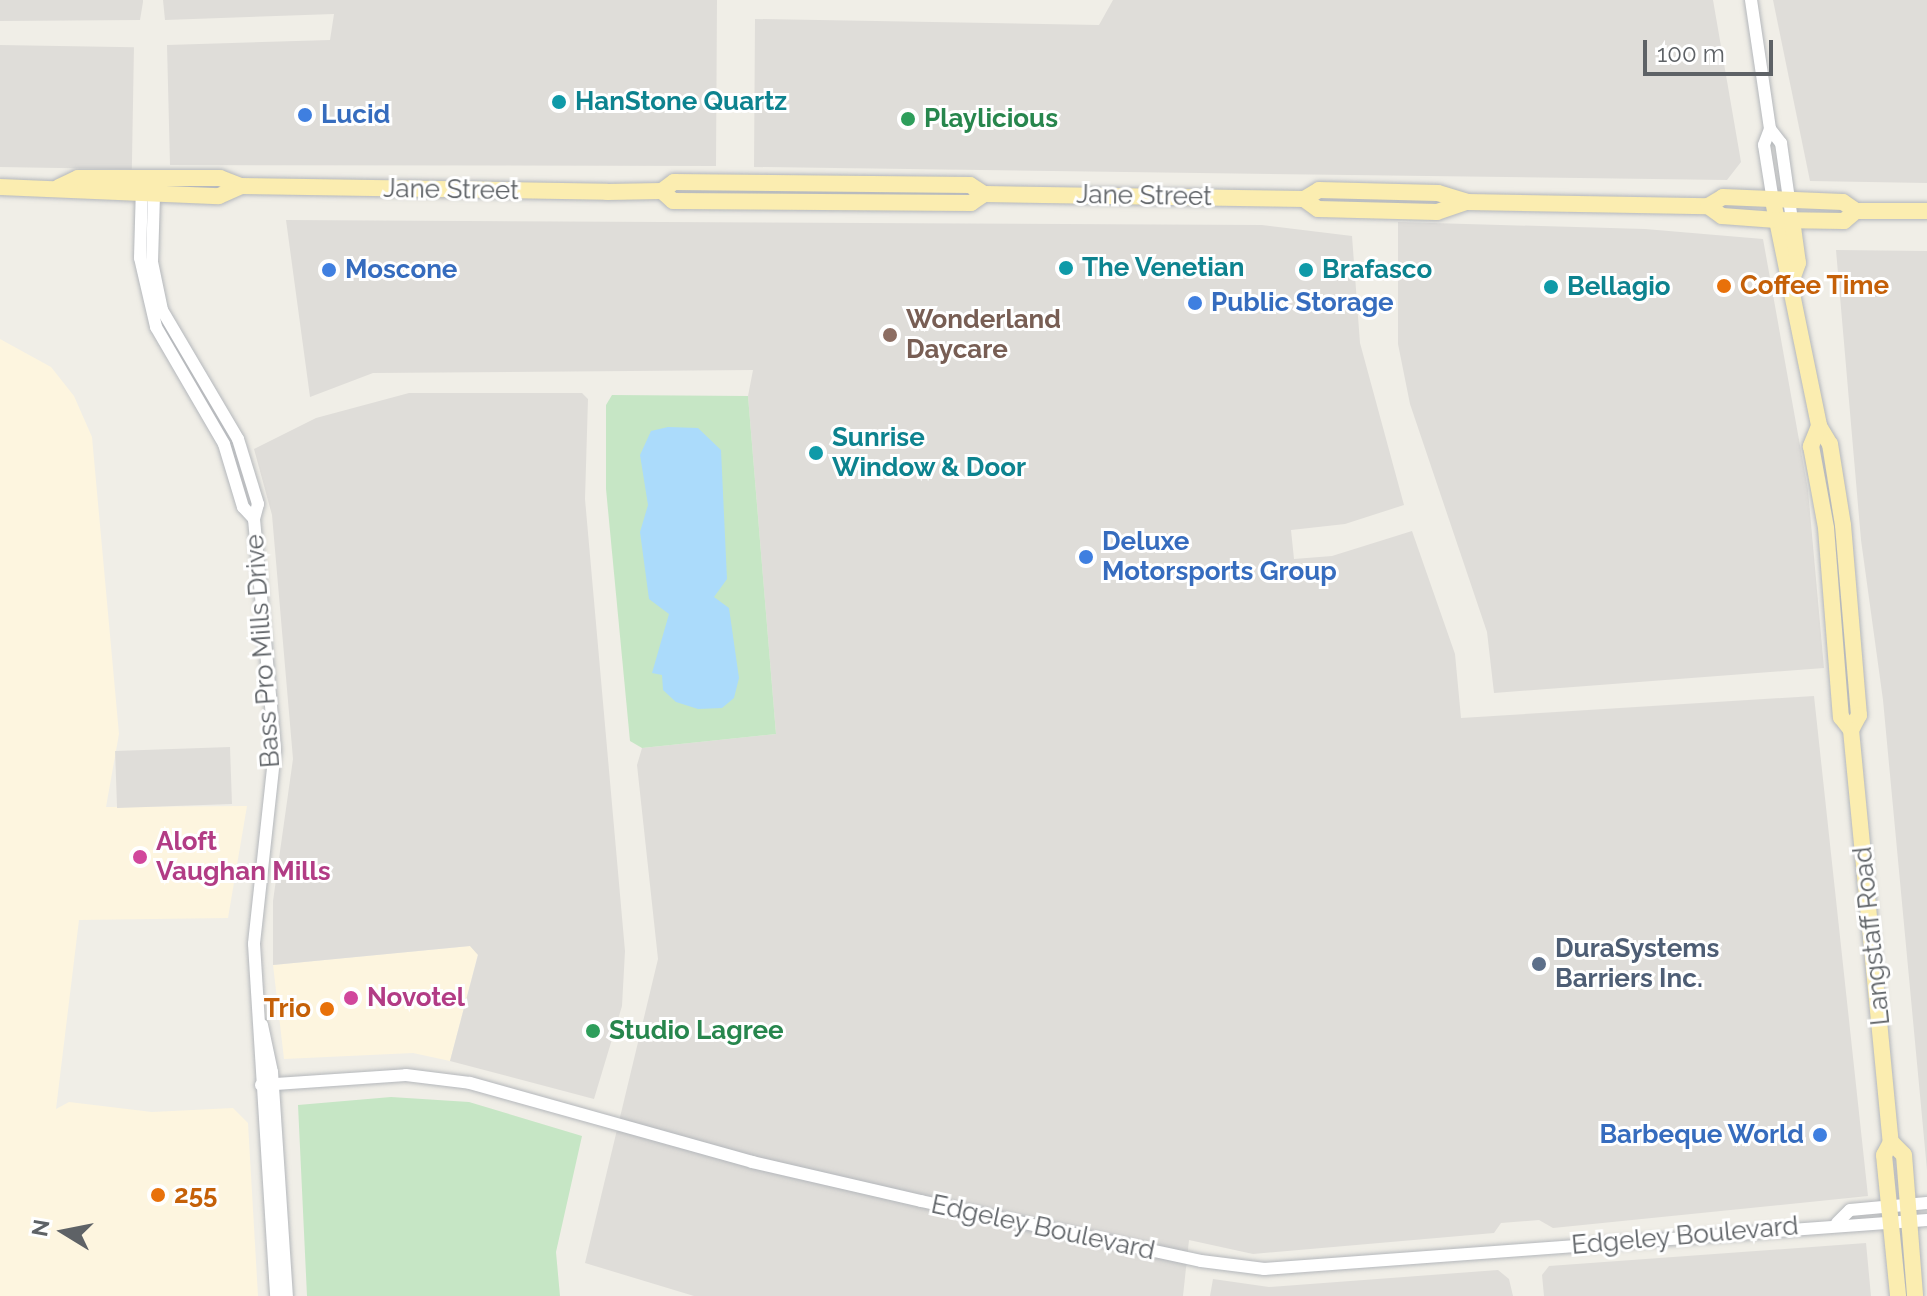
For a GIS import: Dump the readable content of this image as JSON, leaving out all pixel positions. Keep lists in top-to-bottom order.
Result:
{
  "streets": {
    "main road": ["Jane Street", "Langstaff Road"],
    "street": ["Bass Pro Mills Drive", "Edgeley Boulevard"]
  },
  "crossings": [
    ["Jane Street", "Bass Pro Mills Drive"],
    ["Jane Street", "Langstaff Road"],
    ["Bass Pro Mills Drive", "Edgeley Boulevard"],
    ["Langstaff Road", "Edgeley Boulevard"]
  ],
  "places": [
    "HanStone Quartz",
    "Lucid",
    "Playlicious",
    "The Venetian",
    "Moscone",
    "Brafasco",
    "Coffee Time",
    "Bellagio",
    "Public Storage",
    "Wonderland Daycare",
    "Sunrise Window & Door",
    "Deluxe Motorsports Group",
    "Aloft Vaughan Mills",
    "DuraSystems Barriers Inc.",
    "Novotel",
    "Trio",
    "Studio Lagree",
    "Barbeque World",
    "255"
  ],
  "scale_bar": "100 m",
  "north": "left"
}
